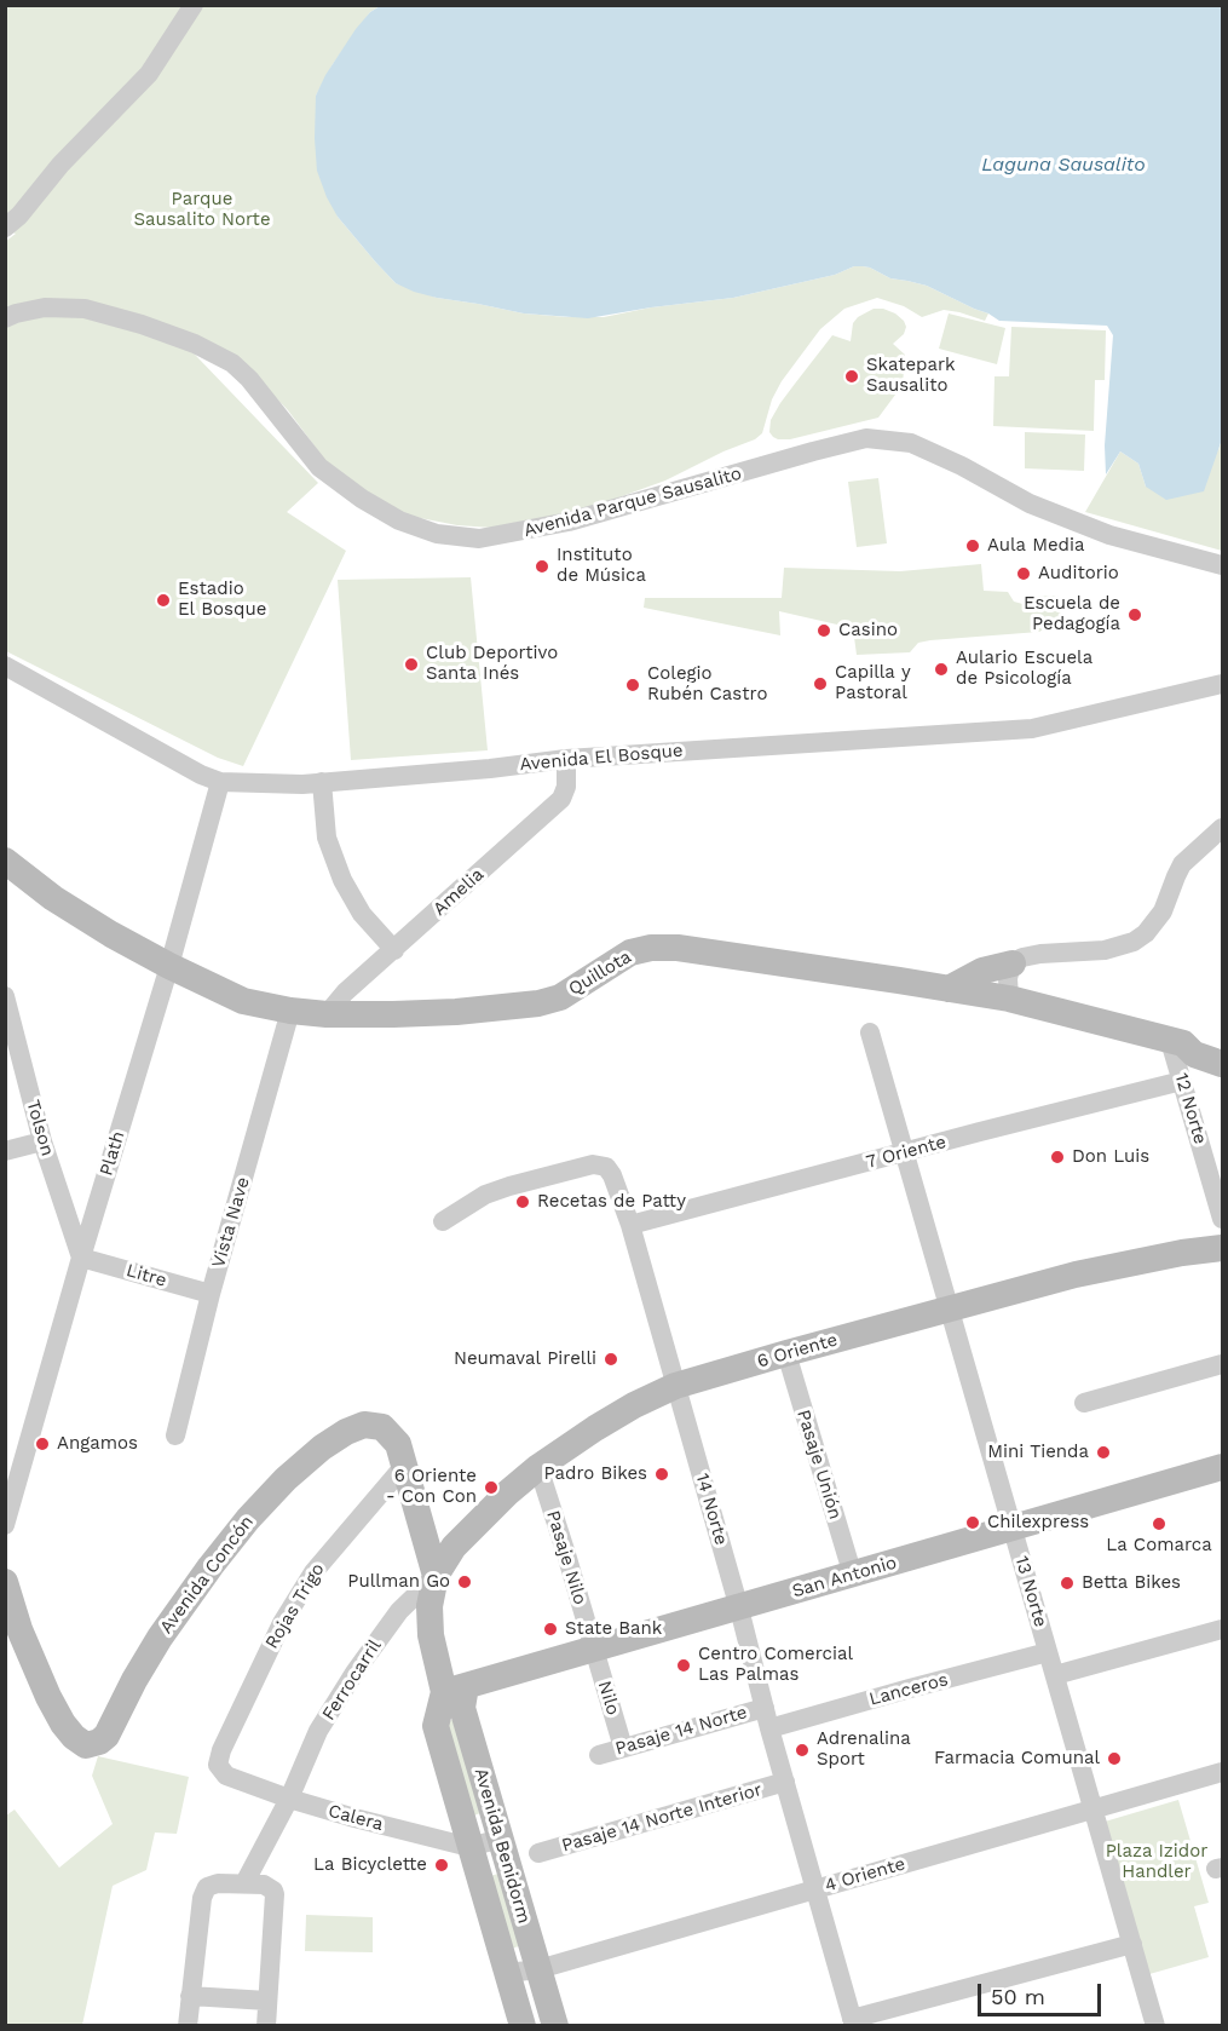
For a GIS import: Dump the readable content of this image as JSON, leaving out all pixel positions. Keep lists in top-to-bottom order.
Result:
{
  "streets": {
    "main road": [
      "Quillota",
      "6 Oriente",
      "Avenida Concón",
      "San Antonio",
      "Avenida Benidorm"
    ],
    "street": [
      "Avenida Parque Sausalito",
      "Avenida El Bosque",
      "Amelia",
      "12 Norte",
      "Tolson",
      "7 Oriente",
      "Plath",
      "Vista Nave",
      "Litre",
      "Pasaje Unión",
      "14 Norte",
      "Pasaje Nilo",
      "13 Norte",
      "Rojas Trigo",
      "Ferrocarril",
      "Lanceros",
      "Nilo",
      "Pasaje 14 Norte",
      "Calera",
      "Pasaje 14 Norte Interior",
      "4 Oriente"
    ]
  },
  "crossings": [
    ["Avenida El Bosque", "Amelia"],
    ["Avenida El Bosque", "Plath"],
    ["Amelia", "Quillota"],
    ["Quillota", "12 Norte"],
    ["Quillota", "Plath"],
    ["Quillota", "Vista Nave"],
    ["12 Norte", "7 Oriente"],
    ["Tolson", "Plath"],
    ["Tolson", "Litre"],
    ["7 Oriente", "14 Norte"],
    ["7 Oriente", "13 Norte"],
    ["Plath", "Litre"],
    ["Vista Nave", "Litre"],
    ["6 Oriente", "Pasaje Unión"],
    ["6 Oriente", "14 Norte"],
    ["6 Oriente", "Pasaje Nilo"],
    ["6 Oriente", "Avenida Concón"],
    ["6 Oriente", "13 Norte"],
    ["6 Oriente", "Ferrocarril"],
    ["6 Oriente", "Avenida Benidorm"],
    ["Pasaje Unión", "San Antonio"],
    ["14 Norte", "San Antonio"],
    ["14 Norte", "Lanceros"],
    ["14 Norte", "Pasaje 14 Norte"],
    ["14 Norte", "Pasaje 14 Norte Interior"],
    ["14 Norte", "4 Oriente"],
    ["Pasaje Nilo", "San Antonio"],
    ["Pasaje Nilo", "Nilo"],
    ["Avenida Concón", "Rojas Trigo"],
    ["Avenida Concón", "Ferrocarril"],
    ["Avenida Concón", "Avenida Benidorm"],
    ["San Antonio", "13 Norte"],
    ["San Antonio", "Nilo"],
    ["San Antonio", "Avenida Benidorm"],
    ["13 Norte", "Lanceros"],
    ["13 Norte", "4 Oriente"],
    ["Rojas Trigo", "Calera"],
    ["Ferrocarril", "Calera"],
    ["Ferrocarril", "Avenida Benidorm"],
    ["Nilo", "Pasaje 14 Norte"],
    ["Calera", "Avenida Benidorm"],
    ["Avenida Benidorm", "4 Oriente"]
  ],
  "water": ["Laguna Sausalito"],
  "parks": ["Parque Sausalito Norte", "Plaza Izidor Handler"],
  "places": [
    "Skatepark Sausalito",
    "Aula Media",
    "Instituto de Música",
    "Auditorio",
    "Estadio El Bosque",
    "Escuela de Pedagogía",
    "Casino",
    "Club Deportivo Santa Inés",
    "Aulario Escuela de Psicología",
    "Capilla y Pastoral",
    "Colegio Rubén Castro",
    "Don Luis",
    "Recetas de Patty",
    "Neumaval Pirelli",
    "Angamos",
    "Mini Tienda",
    "Padro Bikes",
    "6 Oriente - Con Con",
    "Chilexpress",
    "La Comarca",
    "Pullman Go",
    "Betta Bikes",
    "State Bank",
    "Centro Comercial Las Palmas",
    "Adrenalina Sport",
    "Farmacia Comunal",
    "La Bicyclette"
  ],
  "scale_bar": "50 m"
}
